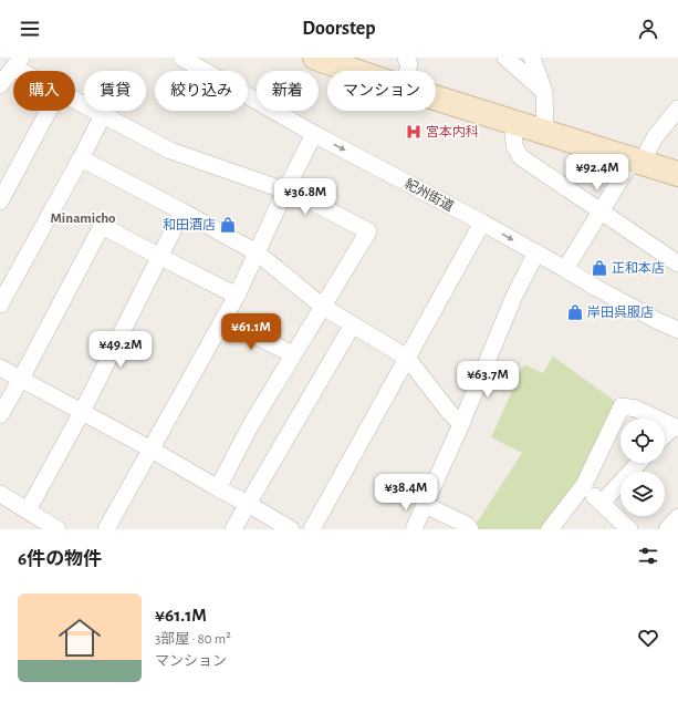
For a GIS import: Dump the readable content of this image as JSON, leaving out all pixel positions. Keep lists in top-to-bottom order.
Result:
{
  "streets": {
    "street": ["紀州街道"]
  },
  "districts": ["Minamicho"],
  "places": {
    "hospital": ["宮本内科"],
    "shop": ["和田酒店", "正和本店", "岸田呉服店"]
  },
  "page": {
    "header": "Doorstep",
    "chip": [
      "購入",
      "賃貸",
      "絞り込み",
      "新着",
      "マンション"
    ],
    "price": [
      "¥92.4M",
      "¥36.8M",
      "¥61.1M",
      "¥49.2M",
      "¥63.7M",
      "¥38.4M"
    ],
    "heading": "6件の物件",
    "list": [
      {
        "name": "¥61.1M",
        "note": "3部屋 · 80 m² · マンション"
      }
    ]
  }
}
